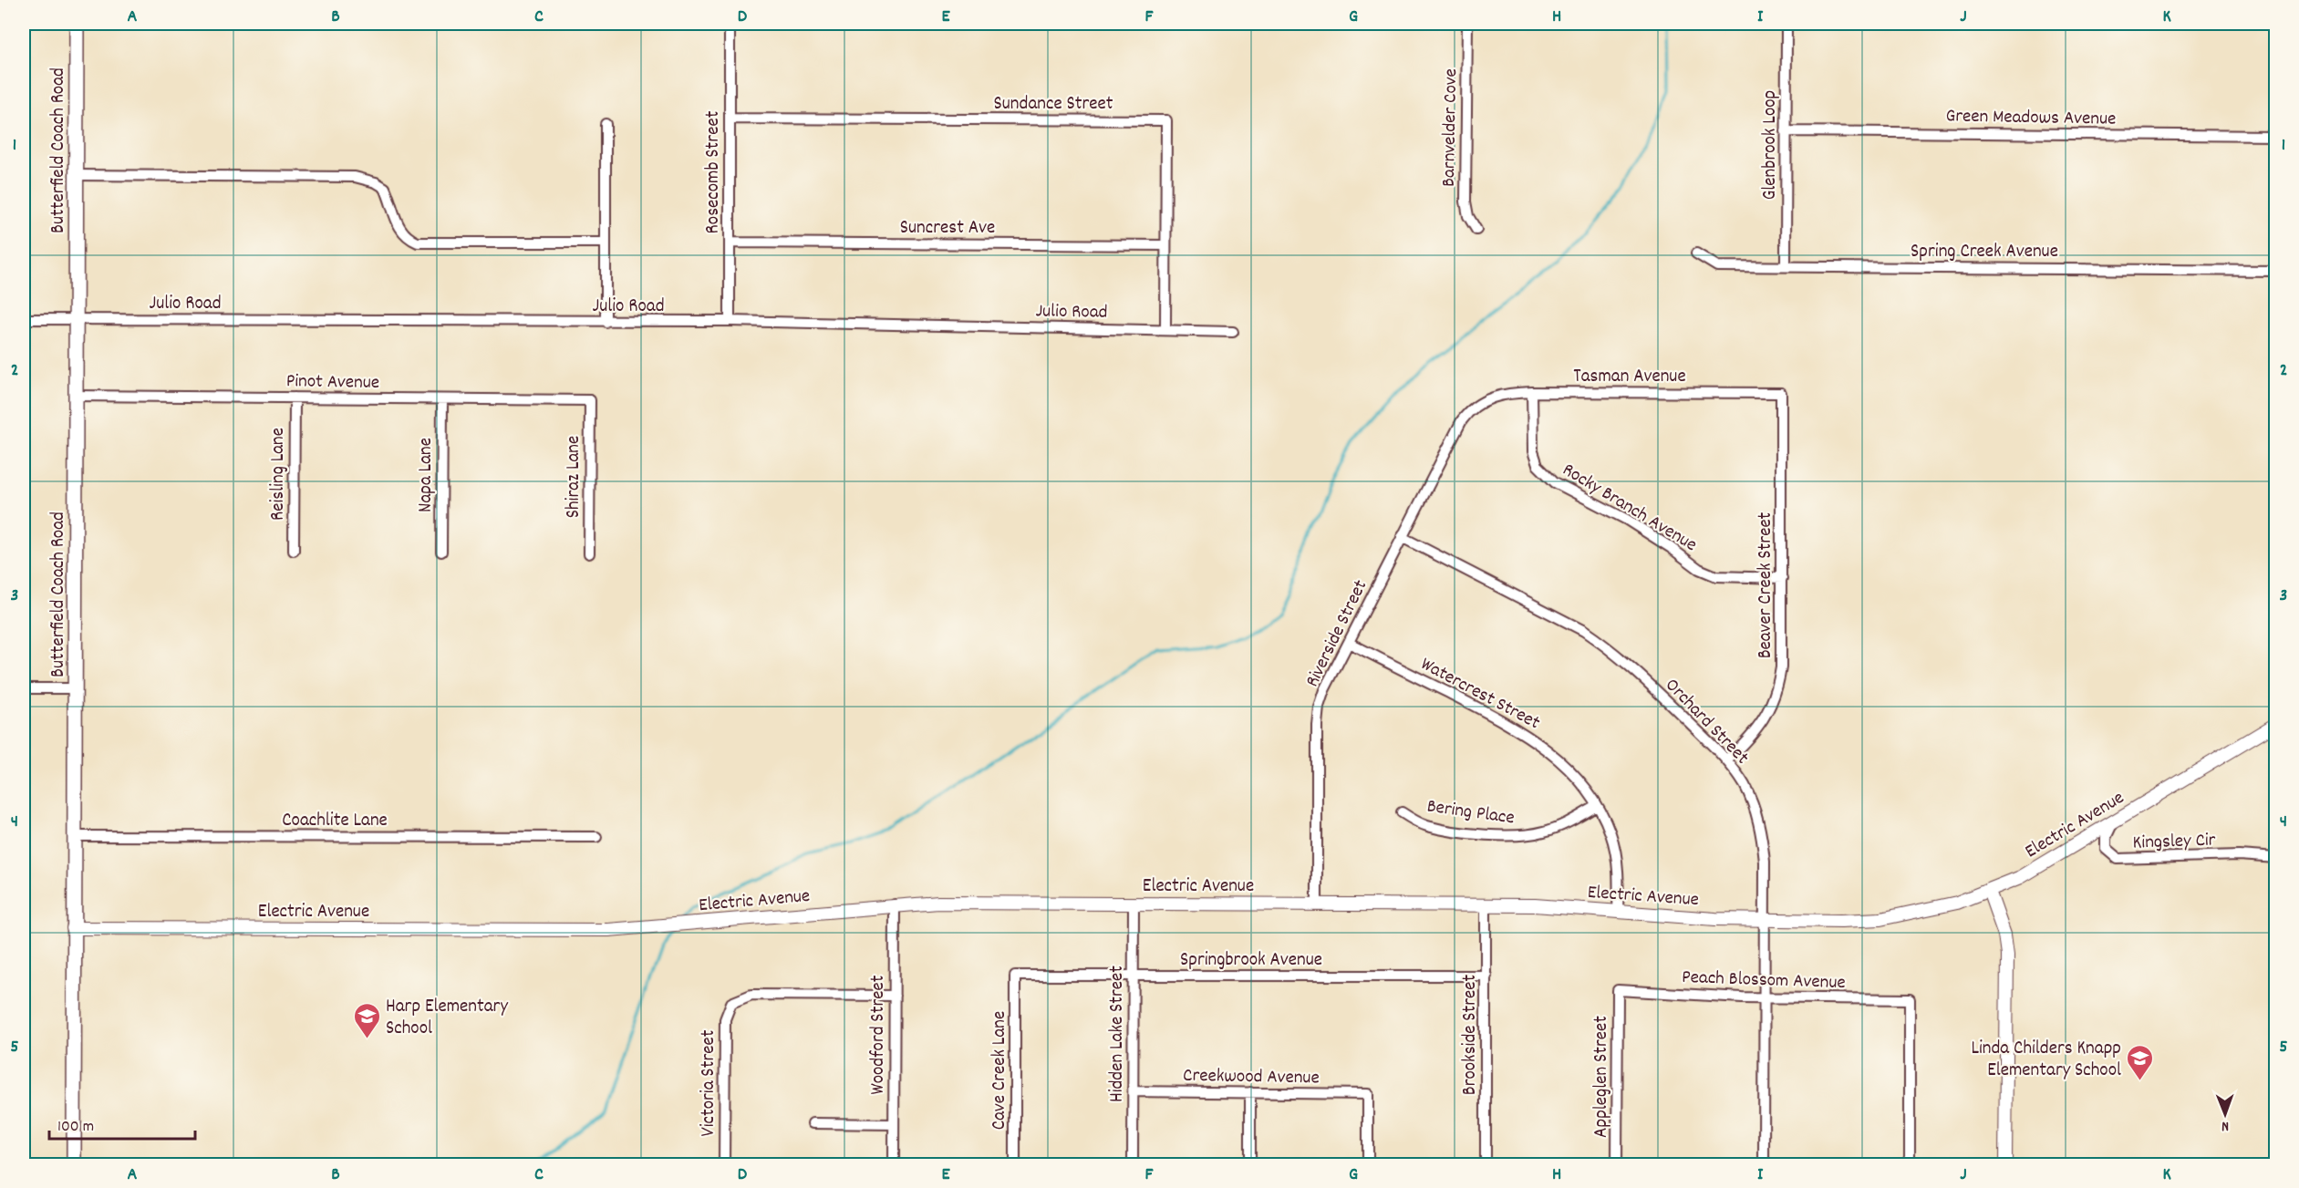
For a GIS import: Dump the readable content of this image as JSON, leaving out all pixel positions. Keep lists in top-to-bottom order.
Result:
{
  "streets": {
    "main road": ["Butterfield Coach Road"],
    "street": [
      "Sundance Street",
      "Green Meadows Avenue",
      "Barnvelder Cove",
      "Glenbrook Loop",
      "Rosecomb Street",
      "Suncrest Ave",
      "Spring Creek Avenue",
      "Julio Road",
      "Tasman Avenue",
      "Pinot Avenue",
      "Reisling Lane",
      "Napa Lane",
      "Shiraz Lane",
      "Rocky Branch Avenue",
      "Beaver Creek Street",
      "Riverside Street",
      "Watercrest Street",
      "Orchard Street",
      "Bering Place",
      "Coachlite Lane",
      "Electric Avenue",
      "Kingsley Cir",
      "Springbrook Avenue",
      "Peach Blossom Avenue",
      "Hidden Lake Street",
      "Woodford Street",
      "Brookside Street",
      "Cave Creek Lane",
      "Creekwood Avenue",
      "Appleglen Street",
      "Victoria Street"
    ]
  },
  "crossings": [
    ["Sundance Street", "Rosecomb Street"],
    ["Sundance Street", "Suncrest Ave"],
    ["Sundance Street", "Julio Road"],
    ["Green Meadows Avenue", "Glenbrook Loop"],
    ["Glenbrook Loop", "Spring Creek Avenue"],
    ["Butterfield Coach Road", "Julio Road"],
    ["Butterfield Coach Road", "Pinot Avenue"],
    ["Butterfield Coach Road", "Coachlite Lane"],
    ["Butterfield Coach Road", "Electric Avenue"],
    ["Rosecomb Street", "Suncrest Ave"],
    ["Rosecomb Street", "Julio Road"],
    ["Tasman Avenue", "Rocky Branch Avenue"],
    ["Tasman Avenue", "Beaver Creek Street"],
    ["Tasman Avenue", "Riverside Street"],
    ["Pinot Avenue", "Reisling Lane"],
    ["Pinot Avenue", "Napa Lane"],
    ["Pinot Avenue", "Shiraz Lane"],
    ["Rocky Branch Avenue", "Beaver Creek Street"],
    ["Beaver Creek Street", "Orchard Street"],
    ["Riverside Street", "Watercrest Street"],
    ["Riverside Street", "Orchard Street"],
    ["Riverside Street", "Electric Avenue"],
    ["Watercrest Street", "Bering Place"],
    ["Watercrest Street", "Electric Avenue"],
    ["Orchard Street", "Electric Avenue"],
    ["Orchard Street", "Peach Blossom Avenue"],
    ["Electric Avenue", "Kingsley Cir"],
    ["Electric Avenue", "Hidden Lake Street"],
    ["Electric Avenue", "Woodford Street"],
    ["Electric Avenue", "Brookside Street"],
    ["Springbrook Avenue", "Hidden Lake Street"],
    ["Springbrook Avenue", "Brookside Street"],
    ["Springbrook Avenue", "Cave Creek Lane"],
    ["Peach Blossom Avenue", "Appleglen Street"],
    ["Hidden Lake Street", "Creekwood Avenue"],
    ["Woodford Street", "Victoria Street"]
  ],
  "places": {
    "school or university": ["Harp Elementary School", "Linda Childers Knapp Elementary School"]
  },
  "scale_bar": "100 m",
  "north": "bottom",
  "grid": {
    "columns": [
      "A",
      "B",
      "C",
      "D",
      "E",
      "F",
      "G",
      "H",
      "I",
      "J",
      "K"
    ],
    "rows": [
      "1",
      "2",
      "3",
      "4",
      "5"
    ]
  }
}
